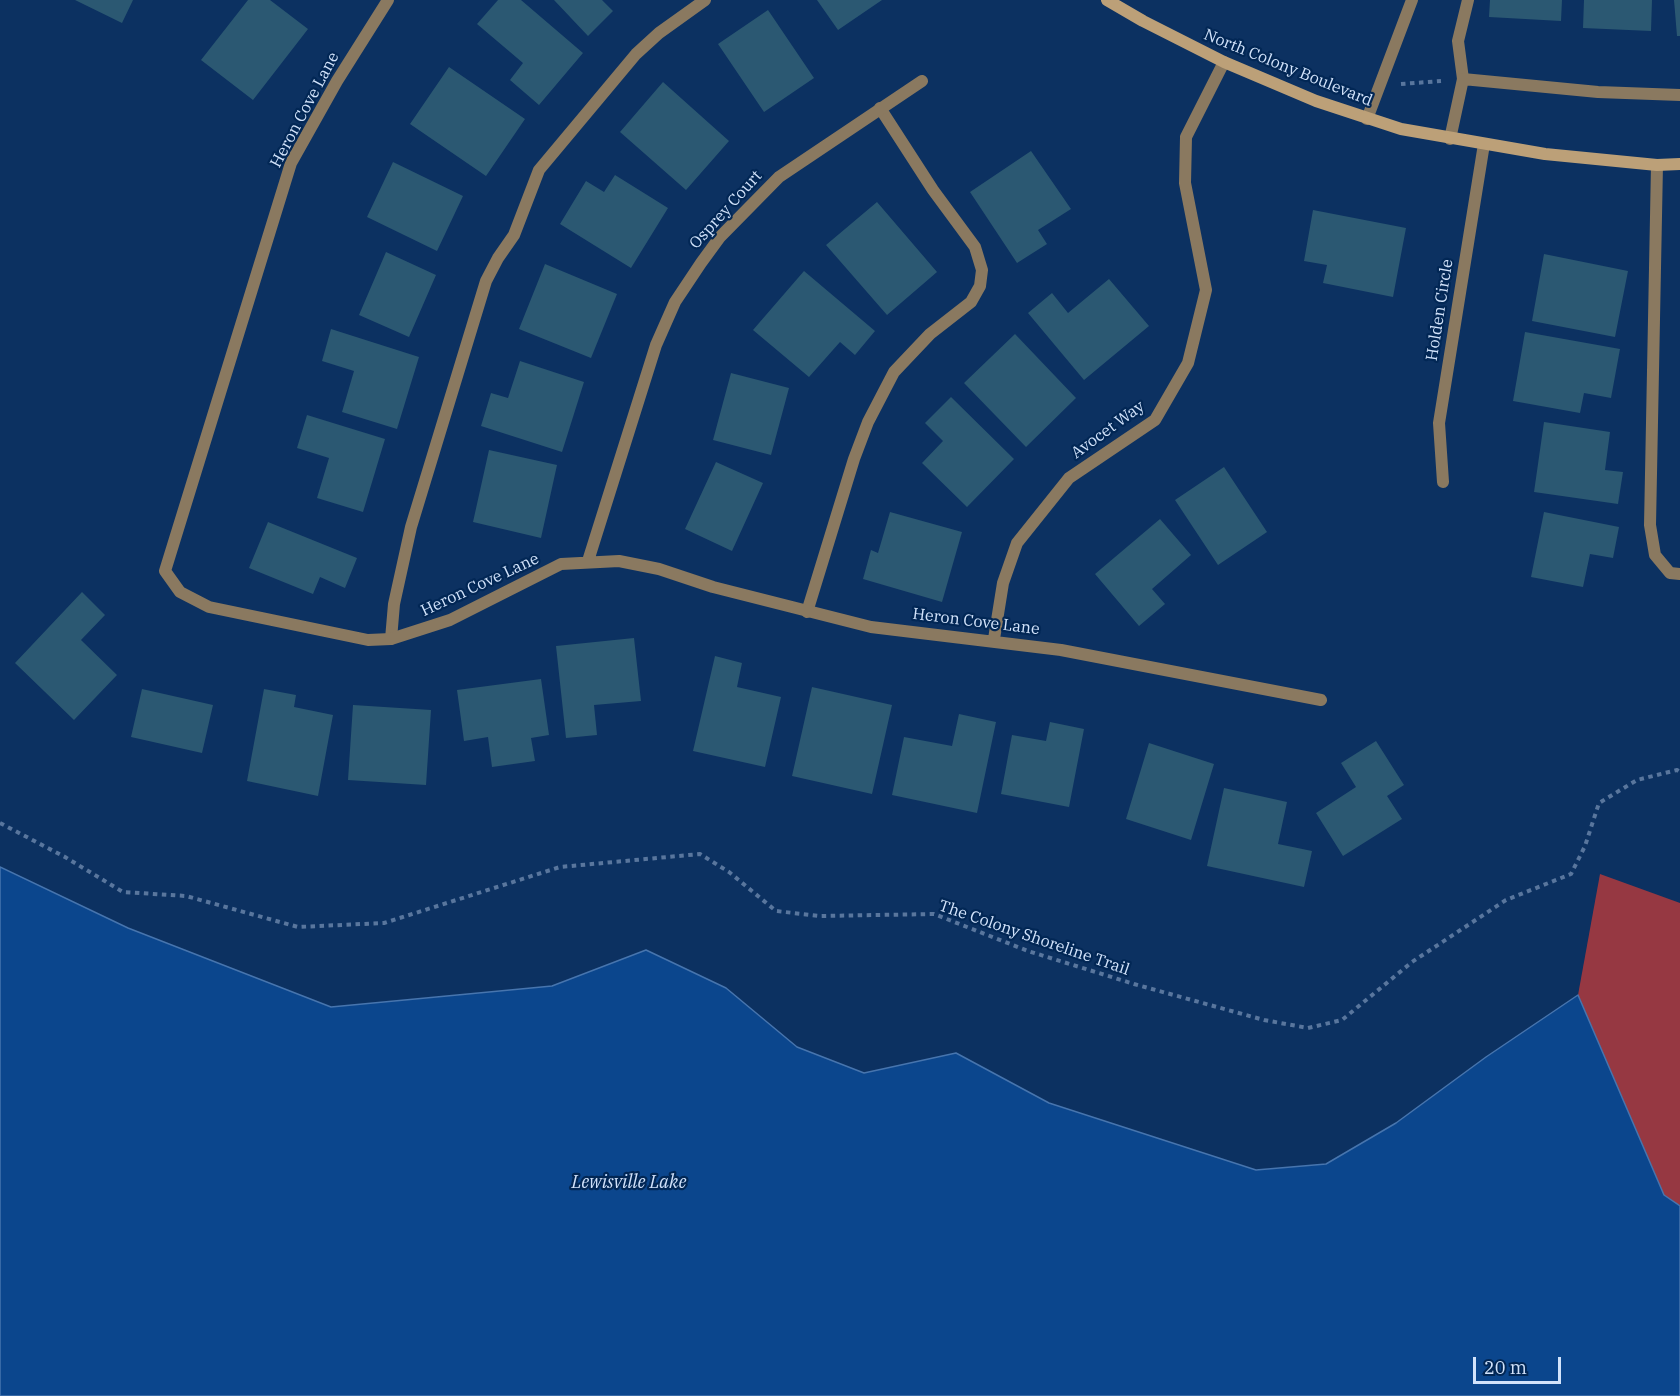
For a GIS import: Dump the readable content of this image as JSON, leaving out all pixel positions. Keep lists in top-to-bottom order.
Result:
{
  "streets": {
    "main road": ["North Colony Boulevard"],
    "street": [
      "Heron Cove Lane",
      "Osprey Court",
      "Holden Circle",
      "Avocet Way"
    ],
    "path": ["The Colony Shoreline Trail"]
  },
  "crossings": [
    ["North Colony Boulevard", "Holden Circle"],
    ["North Colony Boulevard", "Avocet Way"],
    ["Heron Cove Lane", "Osprey Court"],
    ["Heron Cove Lane", "Avocet Way"]
  ],
  "water": ["Lewisville Lake"],
  "scale_bar": "20 m"
}
